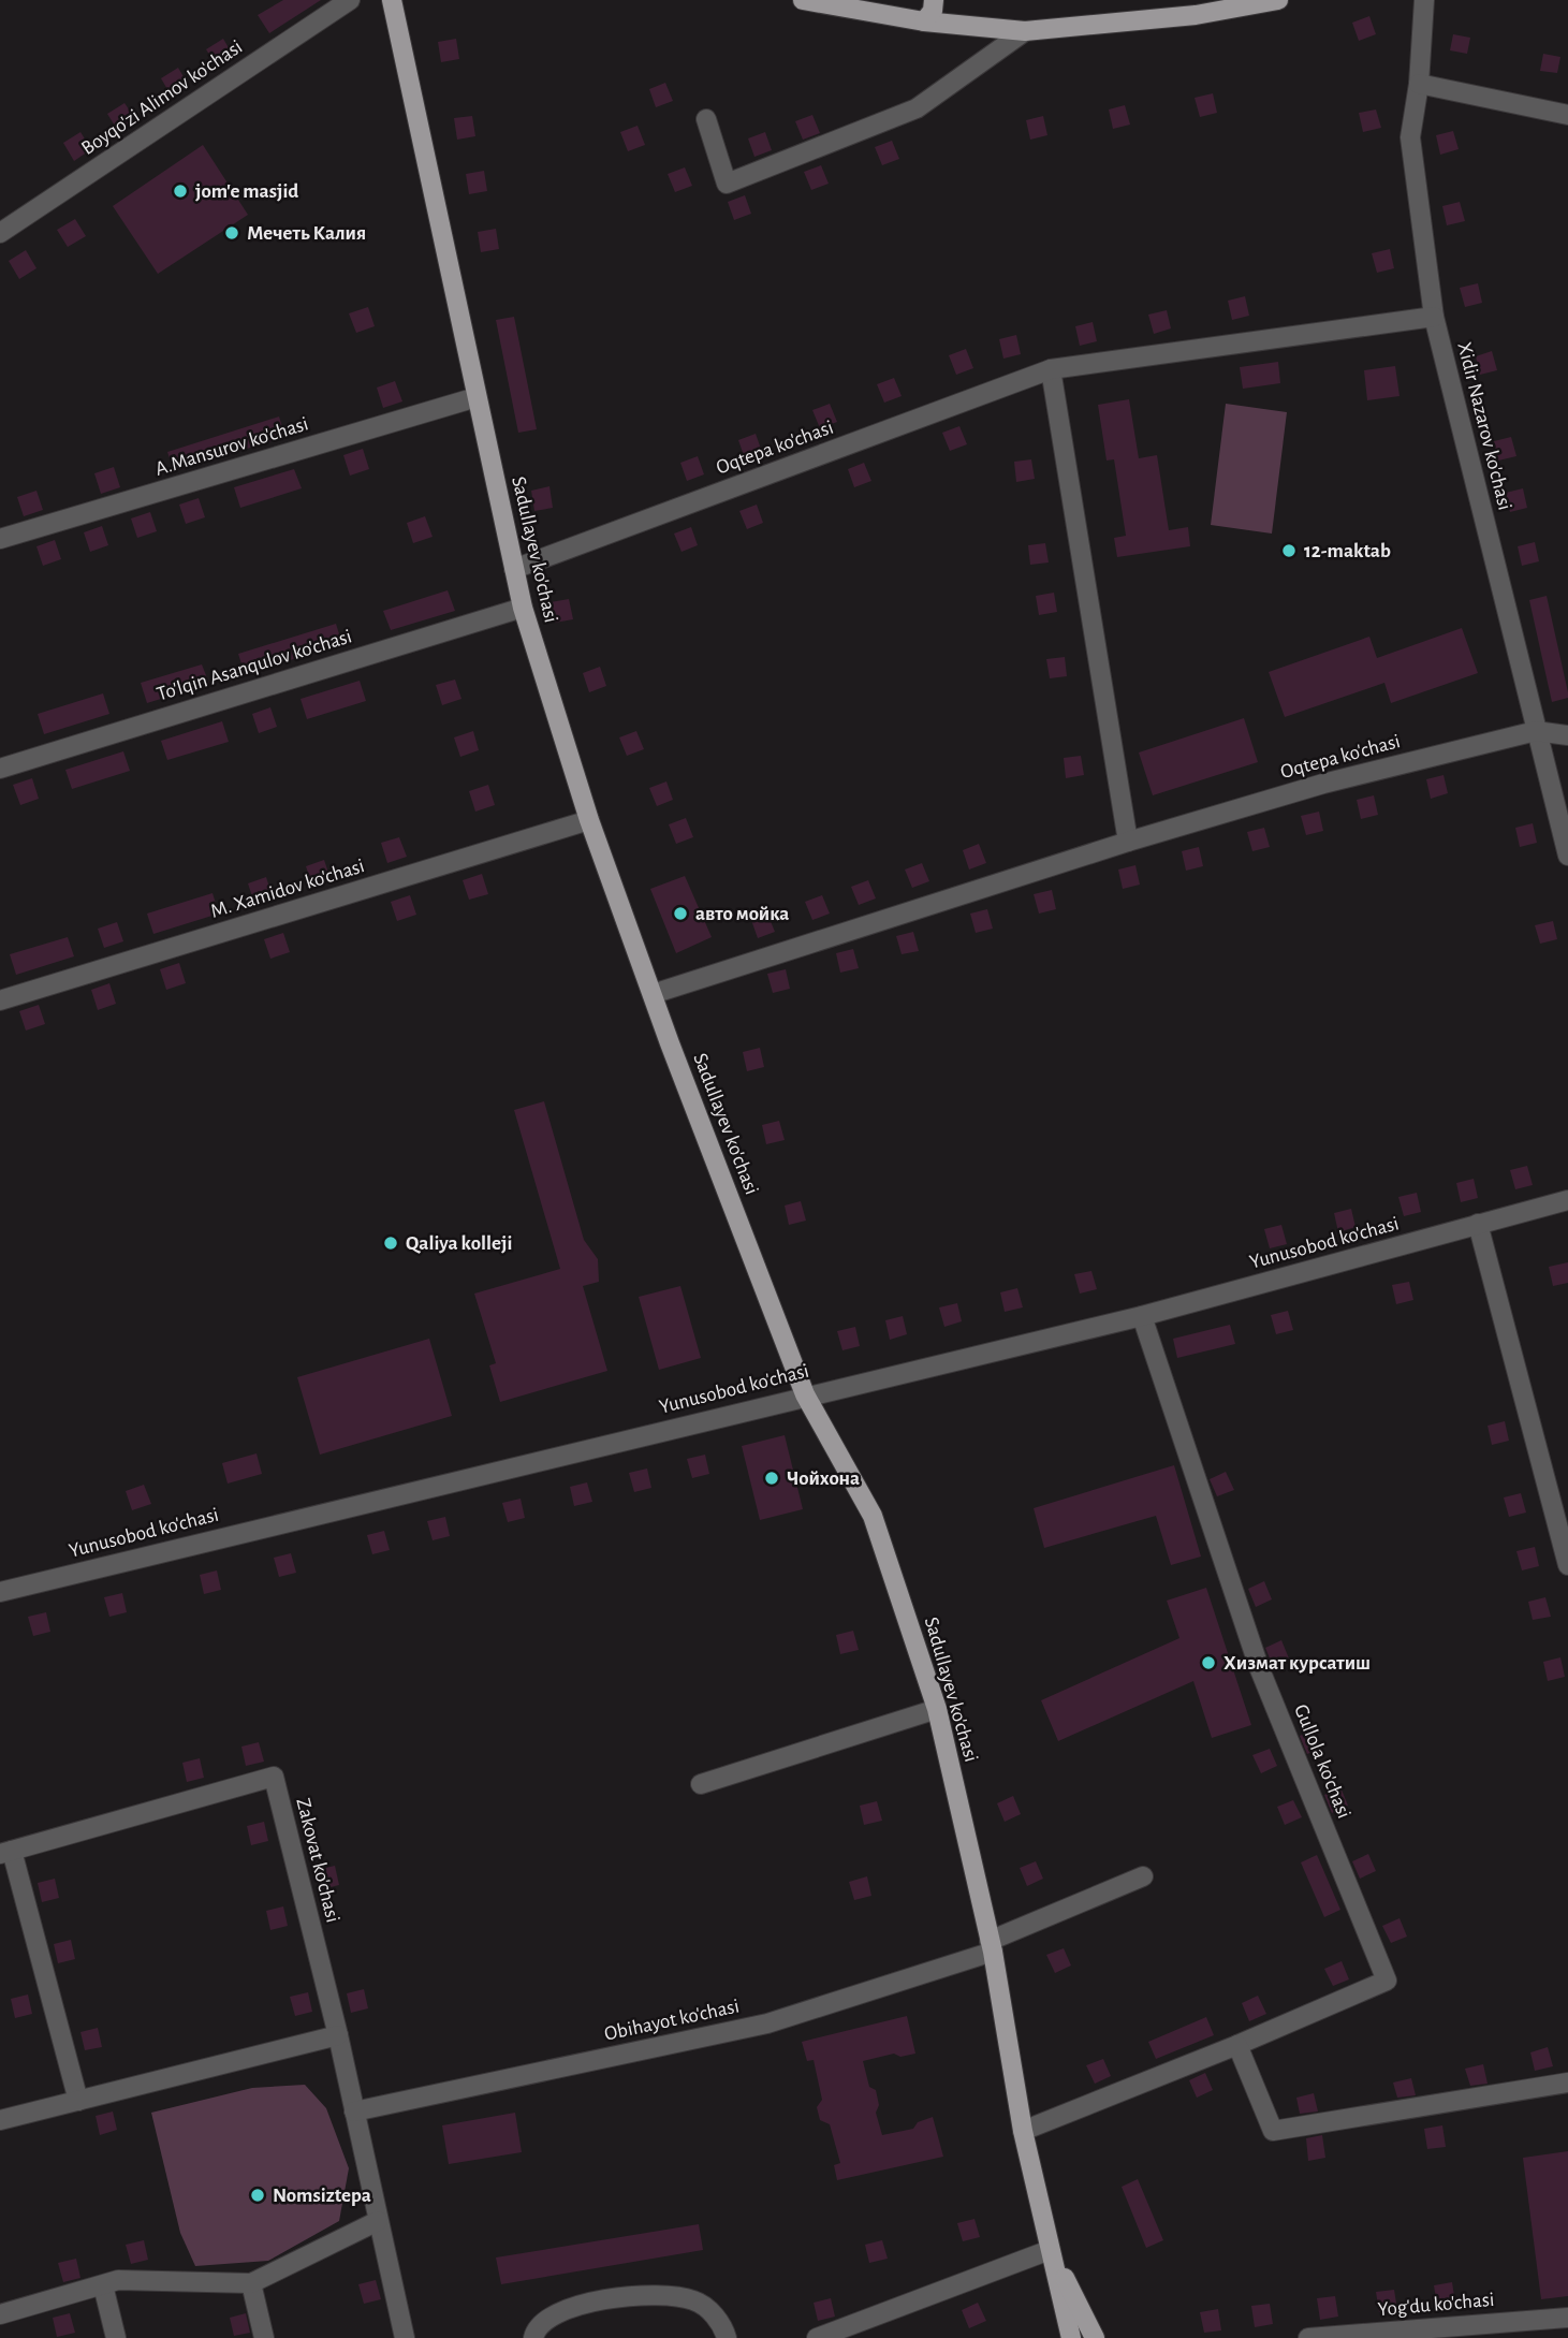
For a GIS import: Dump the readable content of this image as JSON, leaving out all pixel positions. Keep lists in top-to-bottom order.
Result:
{
  "streets": {
    "main road": ["Sadullayev ko'chasi"],
    "street": [
      "Boyqo'zi Alimov ko'chasi",
      "Xidir Nazarov ko'chasi",
      "A.Mansurov ko'chasi",
      "Oqtepa ko'chasi",
      "To'lqin Asanqulov ko'chasi",
      "M. Xamidov ko'chasi",
      "Yunusobod ko'chasi",
      "Gullola ko'chasi",
      "Zakovat ko'chasi",
      "Obihayot ko'chasi",
      "Yog'du ko'chasi"
    ]
  },
  "crossings": [
    ["Xidir Nazarov ko'chasi", "Oqtepa ko'chasi"],
    ["A.Mansurov ko'chasi", "Sadullayev ko'chasi"],
    ["Oqtepa ko'chasi", "Sadullayev ko'chasi"],
    ["Sadullayev ko'chasi", "To'lqin Asanqulov ko'chasi"],
    ["Sadullayev ko'chasi", "M. Xamidov ko'chasi"],
    ["Sadullayev ko'chasi", "Yunusobod ko'chasi"],
    ["Sadullayev ko'chasi", "Obihayot ko'chasi"],
    ["Yunusobod ko'chasi", "Gullola ko'chasi"],
    ["Zakovat ko'chasi", "Obihayot ko'chasi"]
  ],
  "places": [
    "jom'e masjid",
    "Мечеть Калия",
    "12-maktab",
    "авто мойка",
    "Qaliya kolleji",
    "Чойхона",
    "Хизмат курсатиш",
    "Nomsiztepa"
  ]
}
